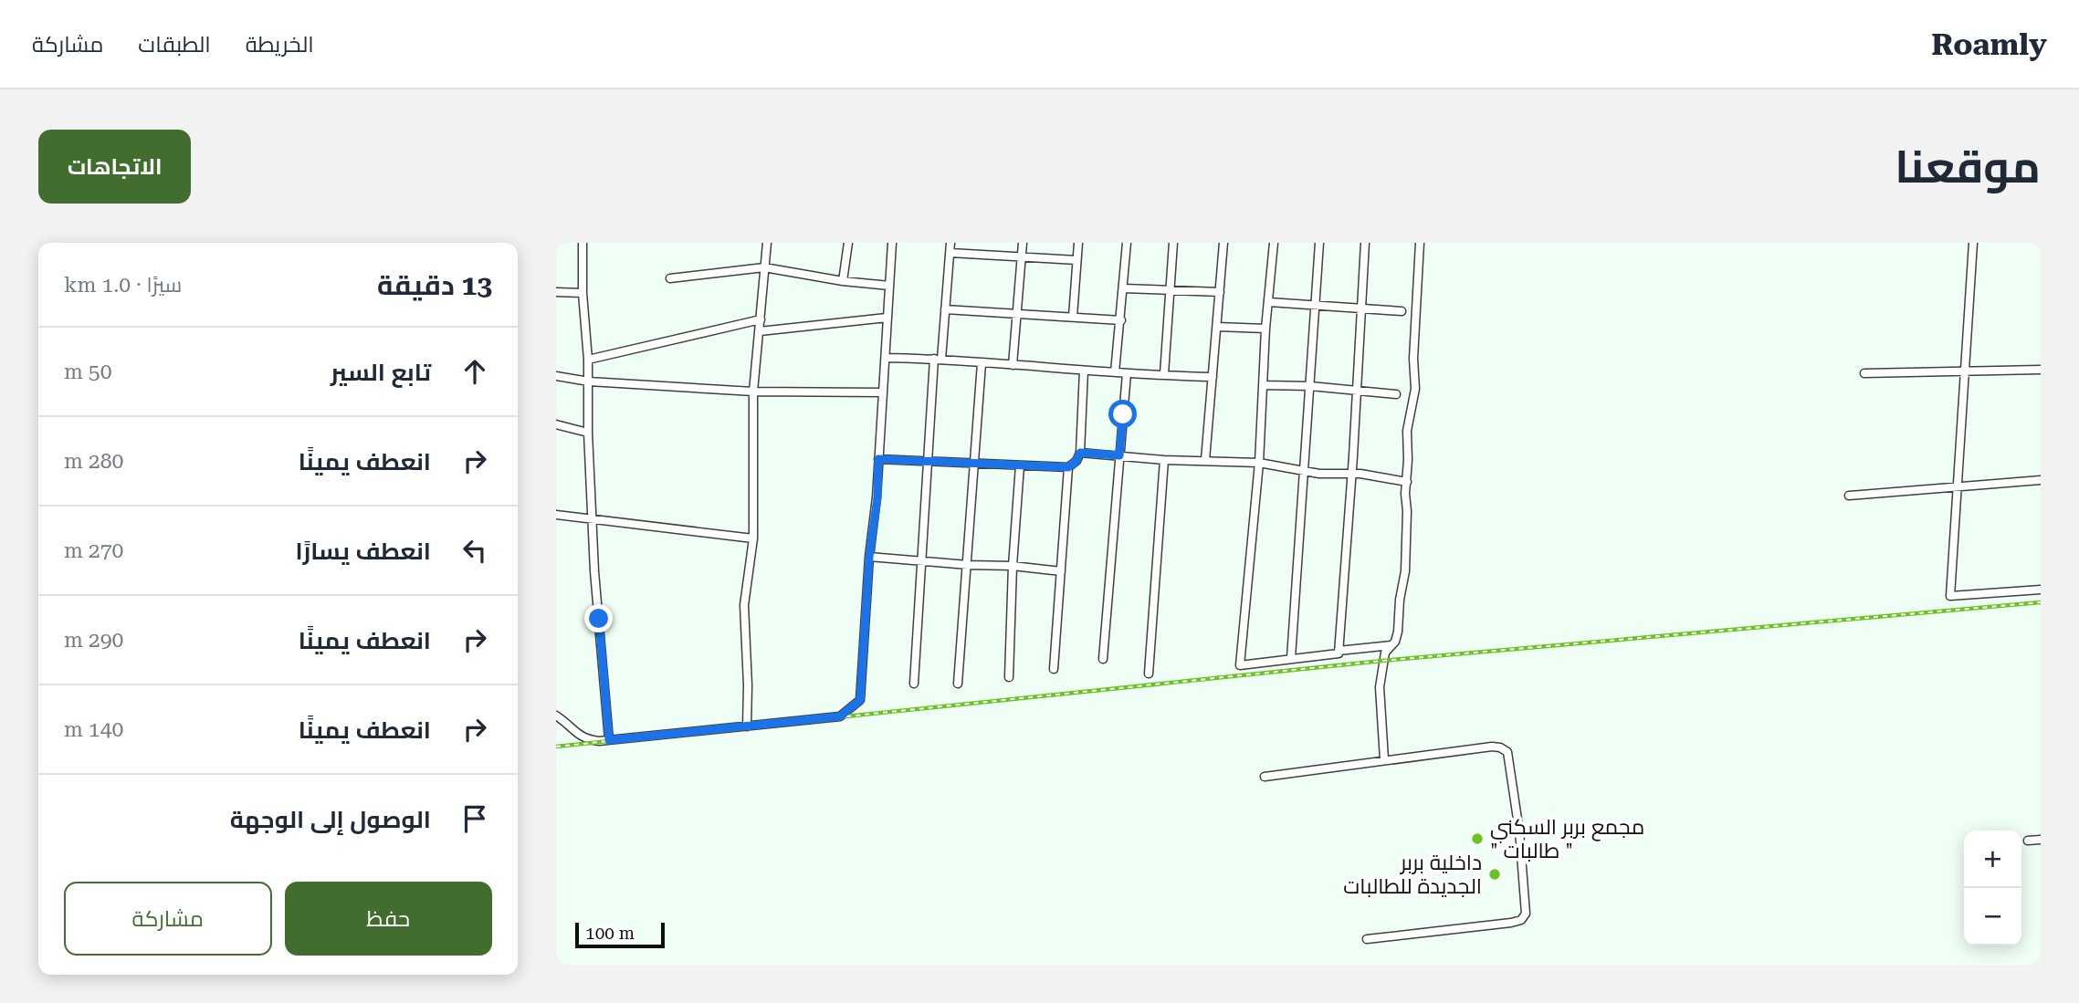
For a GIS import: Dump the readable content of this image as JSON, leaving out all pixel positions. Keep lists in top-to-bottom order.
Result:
{
  "places": ["مجمع بربر السكني \" طالبات \"", "داخلية بربر الجديدة للطالبات"],
  "scale_bar": "100 m",
  "page": {
    "header": "Roamly",
    "nav": ["الخريطة", "الطبقات", "مشاركة"],
    "title": "موقعنا",
    "buttons": [
      "الاتجاهات",
      ["حفظ", "مشاركة"]
    ],
    "heading": ["13 دقيقة", "سيرًا · 1.0 km"],
    "list": [
      ["تابع السير", "50 m"],
      ["انعطف يمينًا", "280 m"],
      ["انعطف يسارًا", "270 m"],
      ["انعطف يمينًا", "290 m"],
      ["انعطف يمينًا", "140 m"],
      "الوصول إلى الوجهة"
    ],
    "map_buttons": ["+", "−"],
    "scale": "100 m"
  }
}
